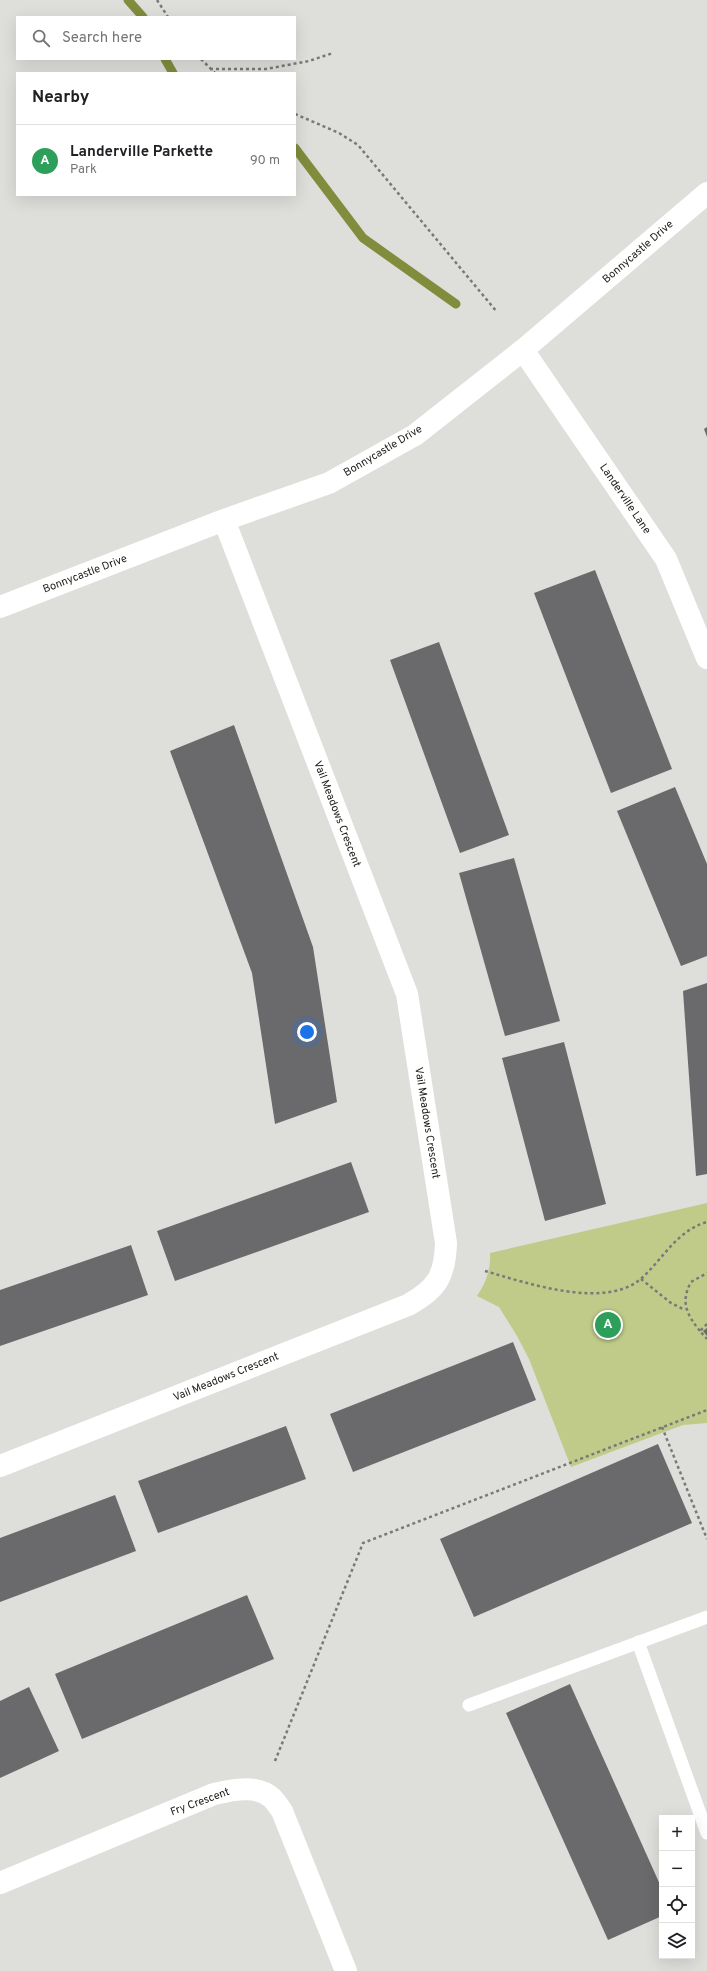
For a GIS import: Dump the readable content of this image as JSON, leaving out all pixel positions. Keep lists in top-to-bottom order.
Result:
{
  "streets": {
    "street": [
      "Bonnycastle Drive",
      "Landerville Lane",
      "Vail Meadows Crescent",
      "Fry Crescent"
    ]
  },
  "crossings": [
    ["Bonnycastle Drive", "Landerville Lane"],
    ["Bonnycastle Drive", "Vail Meadows Crescent"]
  ],
  "page": {
    "search": "Search here",
    "heading": "Nearby",
    "list": [
      {
        "mark": "A",
        "name": "Landerville Parkette",
        "note": "Park",
        "value": "90 m"
      }
    ],
    "pins": "A",
    "map_buttons": ["+", "−"]
  }
}
